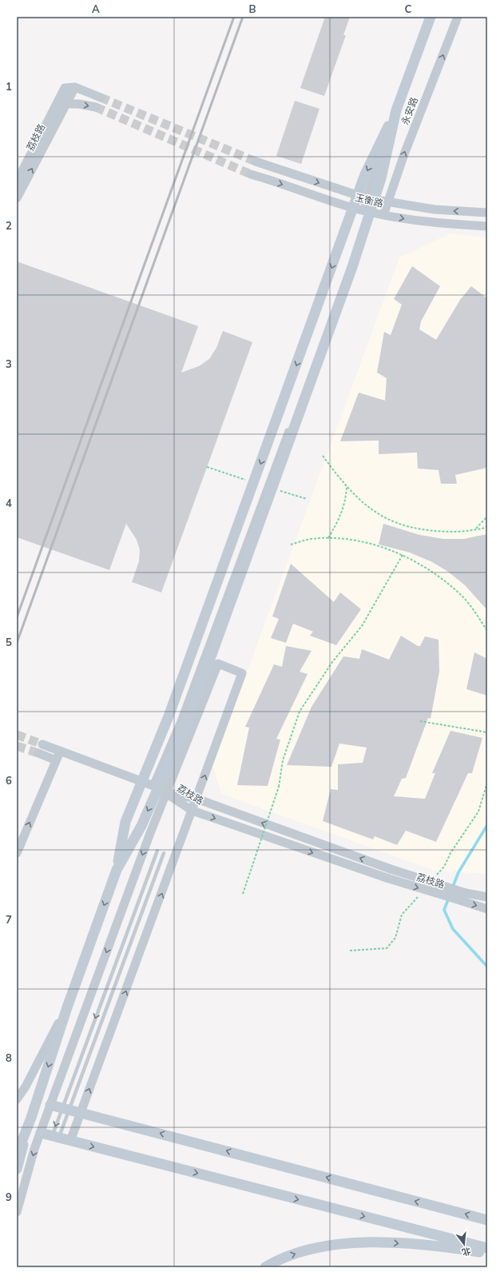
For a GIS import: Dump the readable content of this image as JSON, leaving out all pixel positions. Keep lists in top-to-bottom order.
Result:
{
  "streets": {
    "street": ["永安路", "荔枝路", "玉衡路"]
  },
  "crossings": [
    ["永安路", "玉衡路"]
  ],
  "north": "bottom",
  "grid": {
    "columns": ["A", "B", "C"],
    "rows": [
      "1",
      "2",
      "3",
      "4",
      "5",
      "6",
      "7",
      "8",
      "9"
    ]
  }
}
